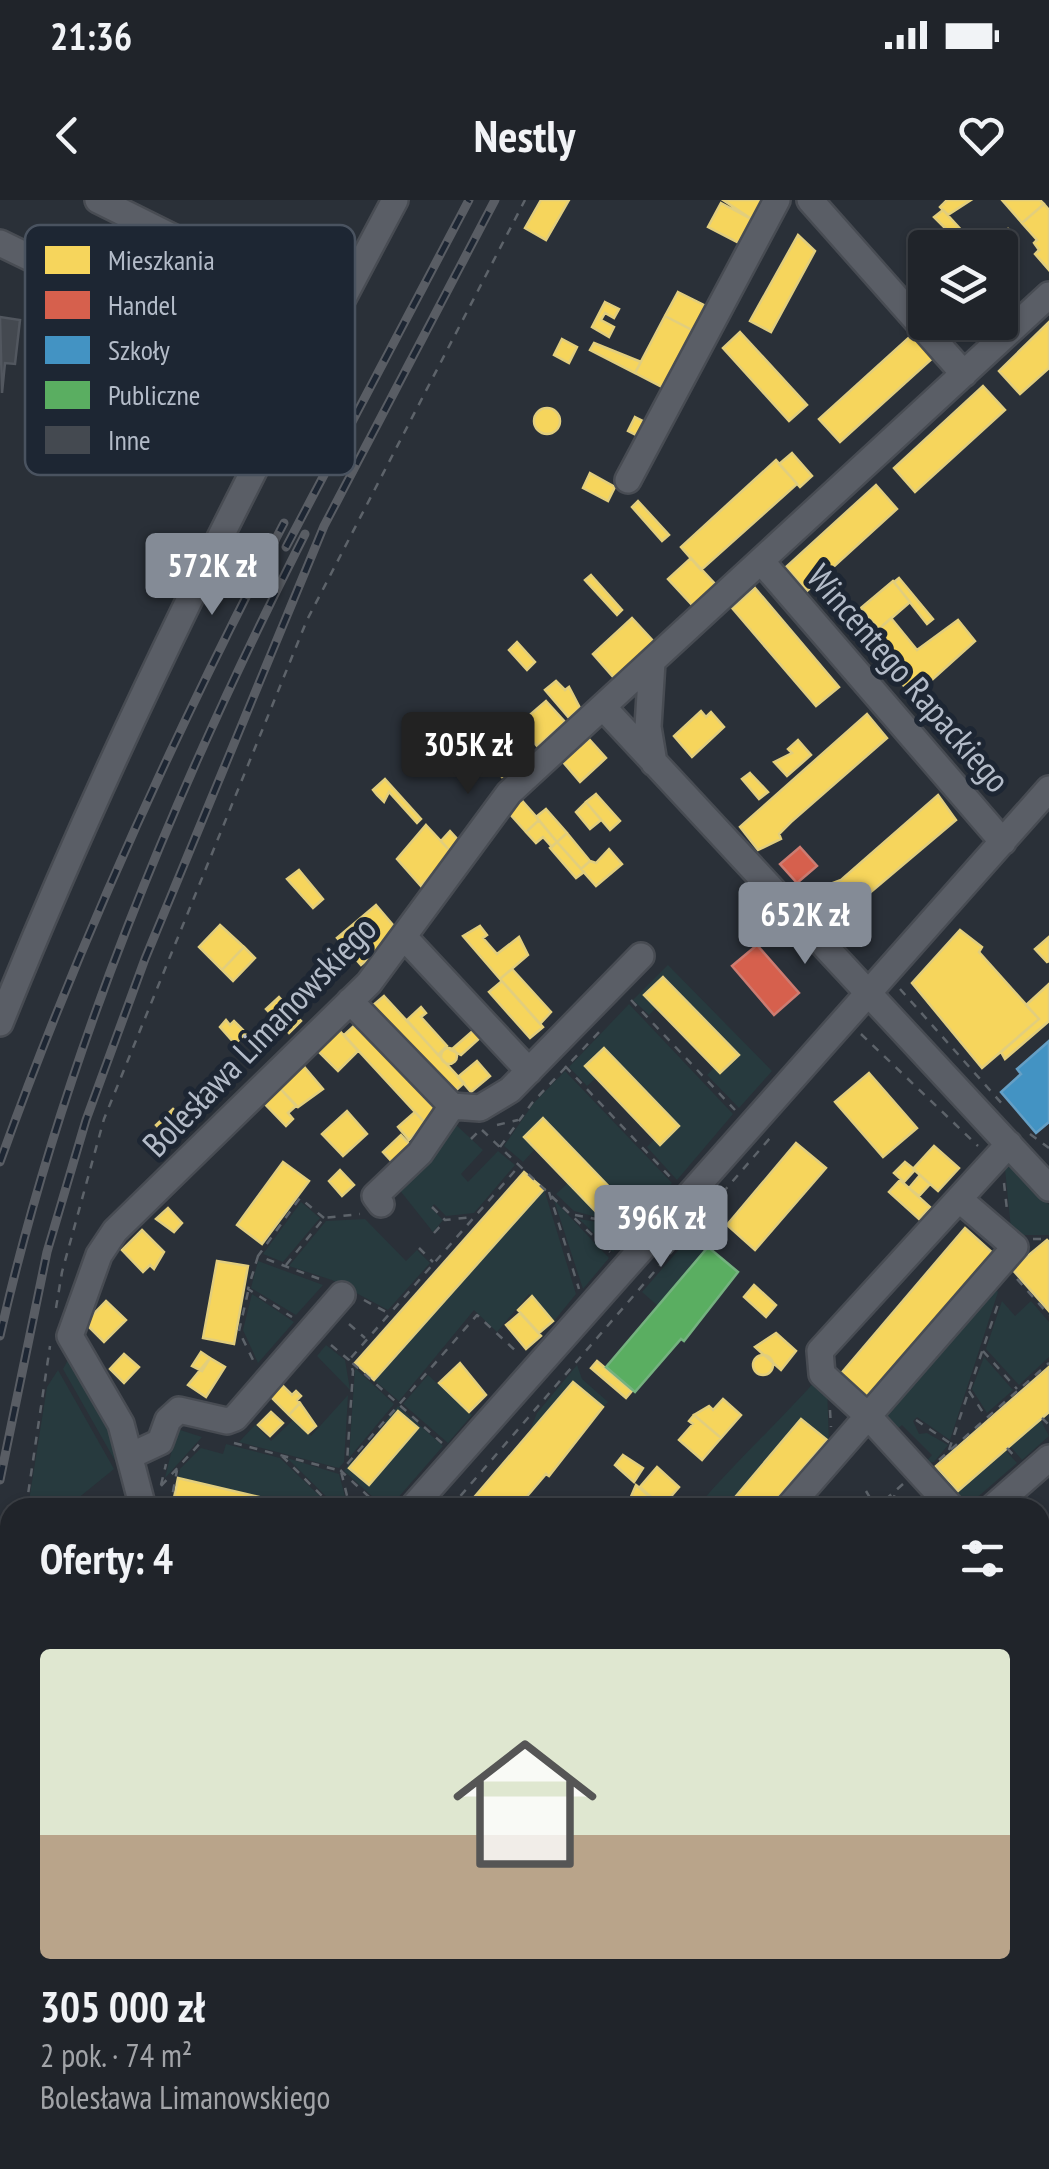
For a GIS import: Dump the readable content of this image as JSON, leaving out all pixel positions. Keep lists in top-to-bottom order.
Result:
{
  "streets": {
    "street": ["Wincentego Rapackiego", "Bolesława Limanowskiego"]
  },
  "crossings": [
    ["Wincentego Rapackiego", "Bolesława Limanowskiego"]
  ],
  "legend": [
    "Mieszkania",
    "Handel",
    "Szkoły",
    "Publiczne",
    "Inne"
  ],
  "page": {
    "status": "21:36",
    "header": "Nestly",
    "price": [
      "572K zł",
      "305K zł",
      "652K zł",
      "396K zł"
    ],
    "heading": "Oferty: 4",
    "list": [
      {
        "name": "305 000 zł",
        "note": "2 pok. · 74 m² · Bolesława Limanowskiego"
      }
    ]
  }
}
